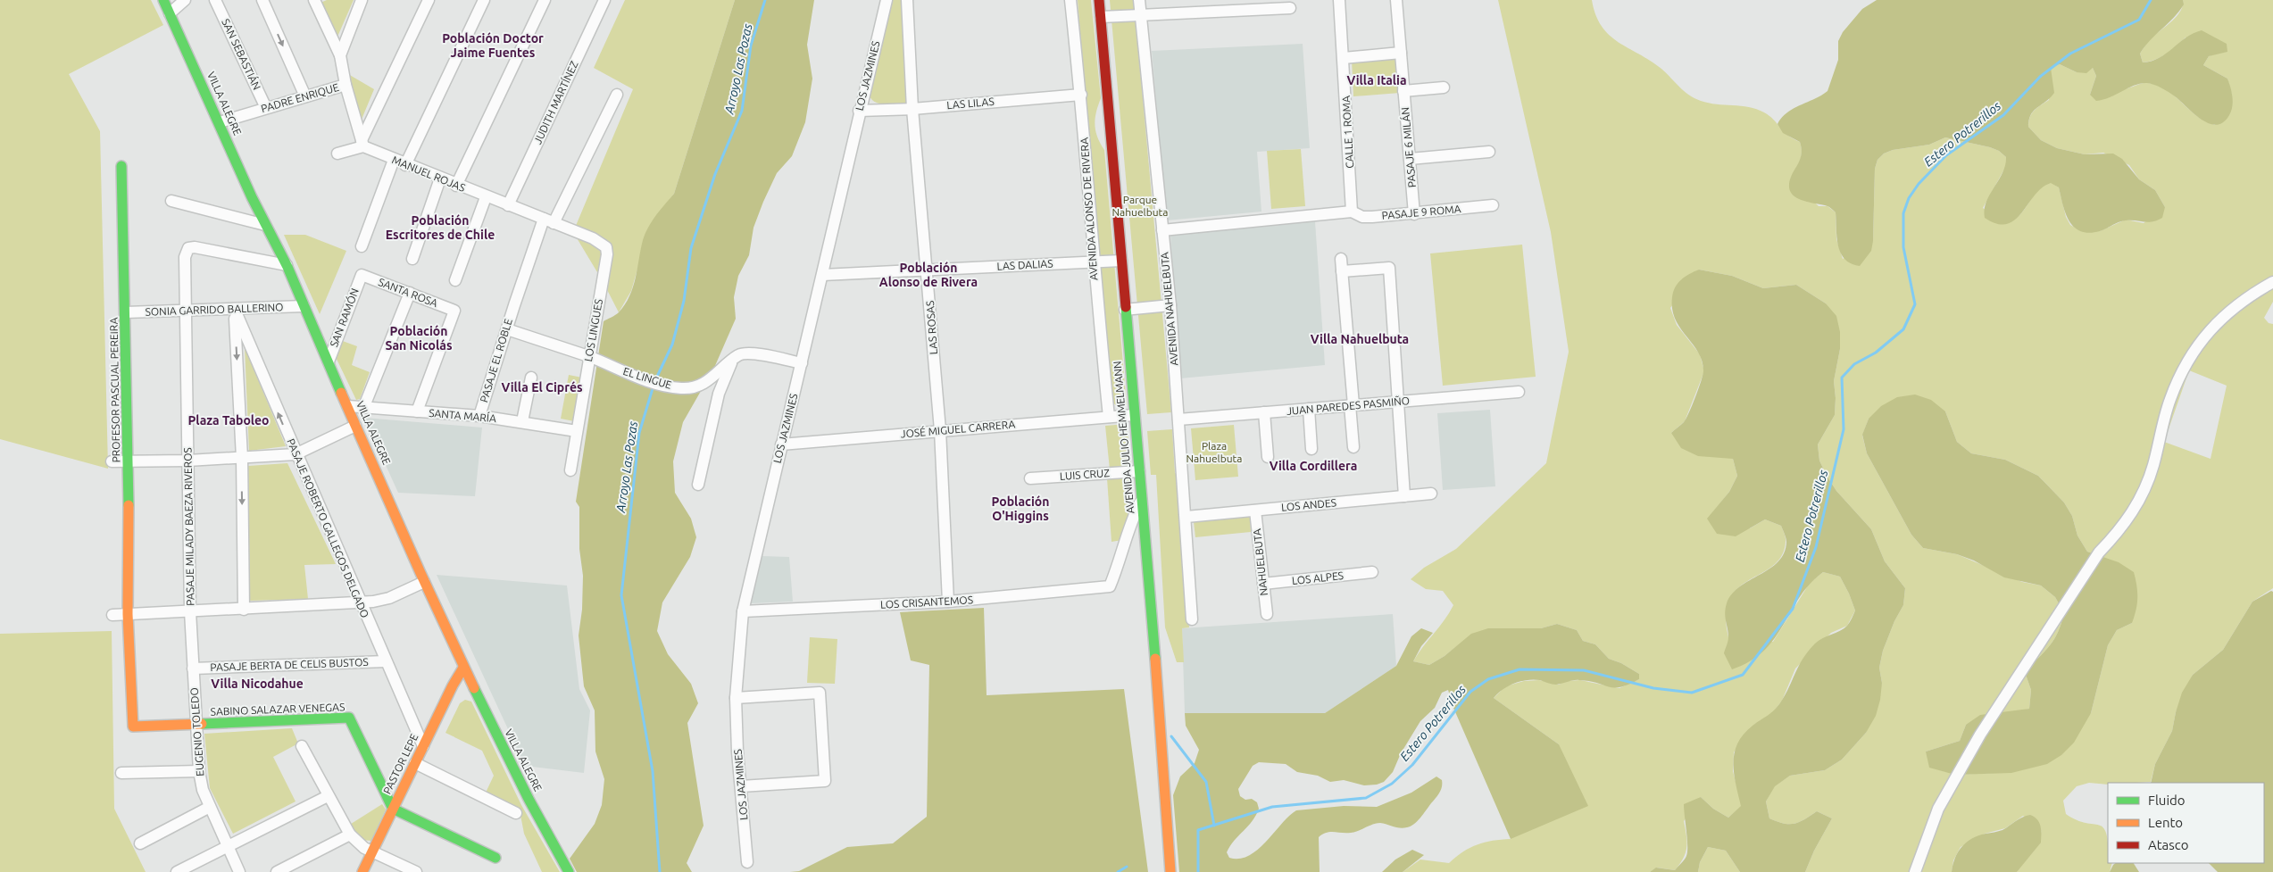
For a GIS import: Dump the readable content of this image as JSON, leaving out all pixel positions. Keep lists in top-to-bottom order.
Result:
{
  "streets": {
    "main road": [
      "VILLA ALEGRE",
      "PROFESOR PASCUAL PEREIRA",
      "AVENIDA JULIO HEMMELMANN",
      "SABINO SALAZAR VENEGAS",
      "PASTOR LEPE"
    ],
    "street": [
      "SAN SEBASTIÁN",
      "LOS JAZMINES",
      "PADRE ENRIQUE",
      "JUDITH MARTÍNEZ",
      "LAS LILAS",
      "CALLE 1 ROMA",
      "PASAJE 6 MILÁN",
      "MANUEL ROJAS",
      "AVENIDA ALONSO DE RIVERA",
      "PASAJE 9 ROMA",
      "LAS DALIAS",
      "SANTA ROSA",
      "AVENIDA NAHUELBUTA",
      "SONIA GARRIDO BALLERINO",
      "SAN RAMÓN",
      "LAS ROSAS",
      "LOS LINGUES",
      "PASAJE EL ROBLE",
      "EL LINGUE",
      "JUAN PAREDES PASMIÑO",
      "SANTA MARÍA",
      "JOSÉ MIGUEL CARRERA",
      "LUIS CRUZ",
      "LOS ANDES",
      "PASAJE MILADY BAEZA RIVEROS",
      "PASAJE ROBERTO GALLEGOS DELGADO",
      "NAHUELBUTA",
      "LOS ALPES",
      "LOS CRISANTEMOS",
      "PASAJE BERTA DE CELIS BUSTOS",
      "EUGENIO TOLEDO"
    ]
  },
  "crossings": [
    ["SAN SEBASTIÁN", "PADRE ENRIQUE"],
    ["LOS JAZMINES", "LAS LILAS"],
    ["LOS JAZMINES", "LAS DALIAS"],
    ["LOS JAZMINES", "EL LINGUE"],
    ["LOS JAZMINES", "JOSÉ MIGUEL CARRERA"],
    ["LOS JAZMINES", "LOS CRISANTEMOS"],
    ["PADRE ENRIQUE", "VILLA ALEGRE"],
    ["JUDITH MARTÍNEZ", "MANUEL ROJAS"],
    ["VILLA ALEGRE", "SONIA GARRIDO BALLERINO"],
    ["VILLA ALEGRE", "SAN RAMÓN"],
    ["VILLA ALEGRE", "SANTA MARÍA"],
    ["VILLA ALEGRE", "PASAJE MILADY BAEZA RIVEROS"],
    ["VILLA ALEGRE", "PASTOR LEPE"],
    ["LAS LILAS", "AVENIDA ALONSO DE RIVERA"],
    ["LAS LILAS", "LAS ROSAS"],
    ["CALLE 1 ROMA", "PASAJE 9 ROMA"],
    ["PASAJE 6 MILÁN", "PASAJE 9 ROMA"],
    ["MANUEL ROJAS", "LOS LINGUES"],
    ["MANUEL ROJAS", "PASAJE EL ROBLE"],
    ["AVENIDA ALONSO DE RIVERA", "LAS DALIAS"],
    ["AVENIDA ALONSO DE RIVERA", "JOSÉ MIGUEL CARRERA"],
    ["LAS DALIAS", "LAS ROSAS"],
    ["LAS DALIAS", "AVENIDA JULIO HEMMELMANN"],
    ["SANTA ROSA", "SAN RAMÓN"],
    ["SANTA ROSA", "SANTA MARÍA"],
    ["AVENIDA NAHUELBUTA", "JUAN PAREDES PASMIÑO"],
    ["AVENIDA NAHUELBUTA", "LOS ANDES"],
    ["SONIA GARRIDO BALLERINO", "PROFESOR PASCUAL PEREIRA"],
    ["SONIA GARRIDO BALLERINO", "PASAJE MILADY BAEZA RIVEROS"],
    ["SONIA GARRIDO BALLERINO", "PASAJE ROBERTO GALLEGOS DELGADO"],
    ["LAS ROSAS", "JOSÉ MIGUEL CARRERA"],
    ["LAS ROSAS", "LOS CRISANTEMOS"],
    ["LOS LINGUES", "PASAJE EL ROBLE"],
    ["LOS LINGUES", "EL LINGUE"],
    ["LOS LINGUES", "SANTA MARÍA"],
    ["PASAJE EL ROBLE", "EL LINGUE"],
    ["PASAJE EL ROBLE", "SANTA MARÍA"],
    ["PROFESOR PASCUAL PEREIRA", "SABINO SALAZAR VENEGAS"],
    ["JOSÉ MIGUEL CARRERA", "AVENIDA JULIO HEMMELMANN"],
    ["AVENIDA JULIO HEMMELMANN", "LUIS CRUZ"],
    ["AVENIDA JULIO HEMMELMANN", "LOS CRISANTEMOS"],
    ["LOS ANDES", "NAHUELBUTA"],
    ["PASAJE MILADY BAEZA RIVEROS", "EUGENIO TOLEDO"],
    ["PASAJE ROBERTO GALLEGOS DELGADO", "PASAJE BERTA DE CELIS BUSTOS"],
    ["PASAJE ROBERTO GALLEGOS DELGADO", "PASTOR LEPE"],
    ["NAHUELBUTA", "LOS ALPES"],
    ["PASAJE BERTA DE CELIS BUSTOS", "EUGENIO TOLEDO"],
    ["SABINO SALAZAR VENEGAS", "EUGENIO TOLEDO"],
    ["SABINO SALAZAR VENEGAS", "PASTOR LEPE"]
  ],
  "districts": [
    "Población Doctor Jaime Fuentes",
    "Villa Italia",
    "Población Escritores de Chile",
    "Población Alonso de Rivera",
    "Población San Nicolás",
    "Villa Nahuelbuta",
    "Villa El Ciprés",
    "Plaza Taboleo",
    "Villa Cordillera",
    "Población O'Higgins",
    "Villa Nicodahue"
  ],
  "water": ["Arroyo Las Pozas", "Estero Potrerillos"],
  "parks": ["Parque Nahuelbuta", "Plaza Nahuelbuta"],
  "legend": ["Fluido", "Lento", "Atasco"]
}
